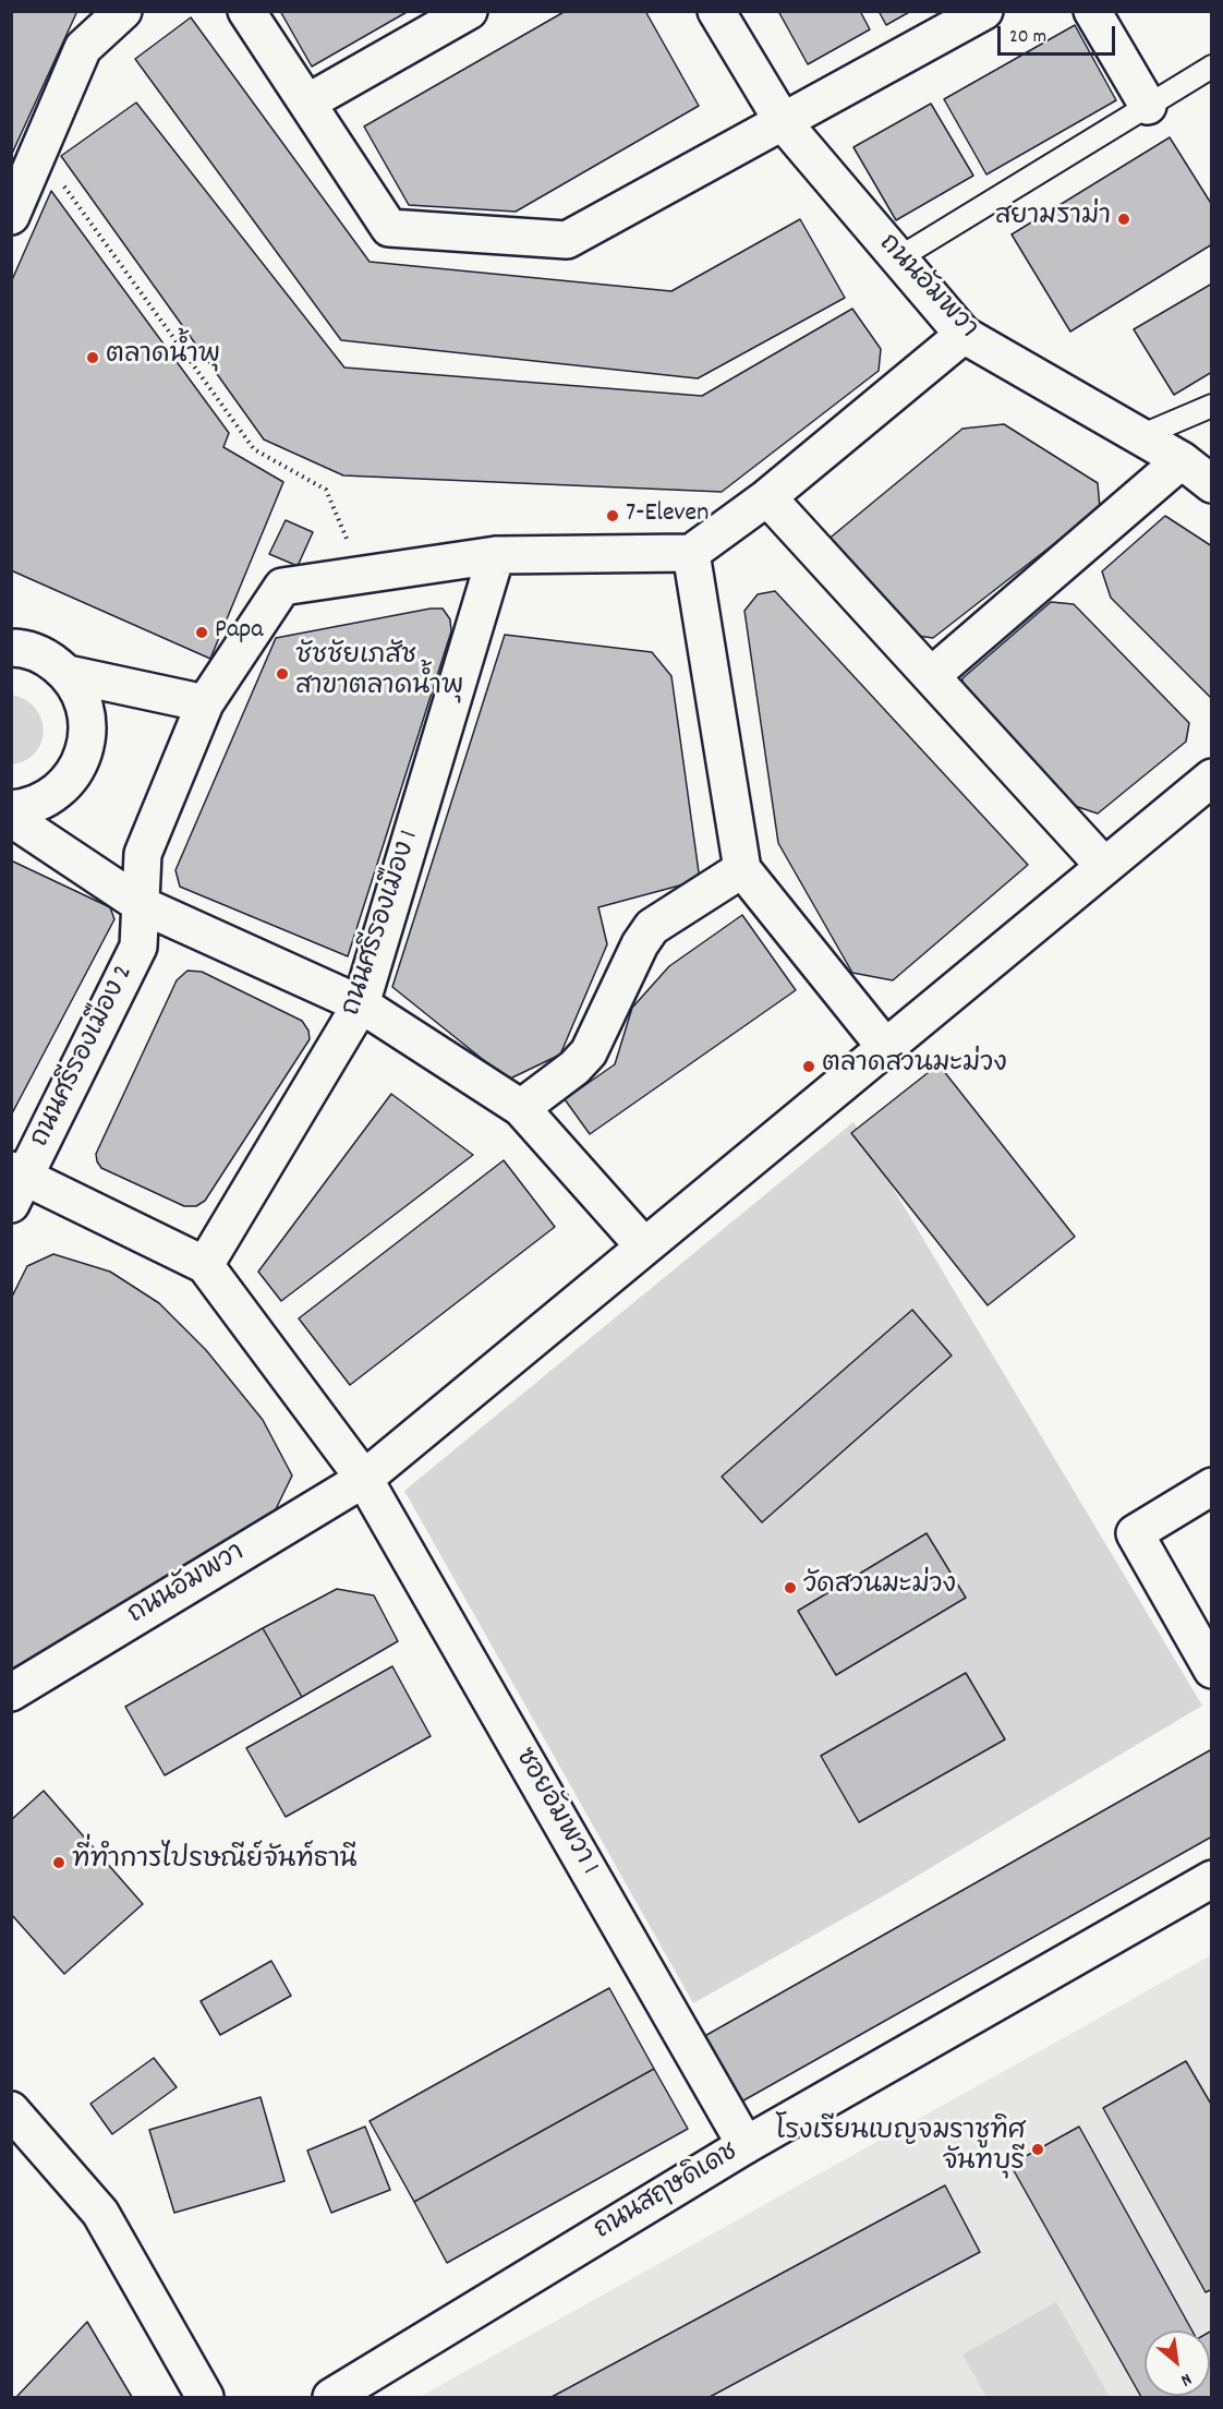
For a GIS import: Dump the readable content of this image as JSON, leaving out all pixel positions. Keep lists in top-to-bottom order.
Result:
{
  "streets": {
    "street": [
      "ถนนอัมพวา",
      "ถนนศรีรองเมือง 1",
      "ถนนศรีรองเมือง 2",
      "ซอยอัมพวา 1",
      "ถนนสฤษดิเดช"
    ]
  },
  "crossings": [
    ["ถนนอัมพวา", "ซอยอัมพวา 1"],
    ["ถนนศรีรองเมือง 1", "ถนนศรีรองเมือง 2"],
    ["ถนนศรีรองเมือง 1", "ซอยอัมพวา 1"],
    ["ซอยอัมพวา 1", "ถนนสฤษดิเดช"]
  ],
  "places": [
    "สยามราม่า",
    "ตลาดน้ำพุ",
    "7-Eleven",
    "Papa",
    "ชัชชัยเภสัช สาขาตลาดน้ำพุ",
    "ตลาดสวนมะม่วง",
    "วัดสวนมะม่วง",
    "ที่ทำการไปรษณีย์จันท์ธานี",
    "โรงเรียนเบญจมราชูทิศ จันทบุรี"
  ],
  "scale_bar": "20 m",
  "north": "bottom right"
}
